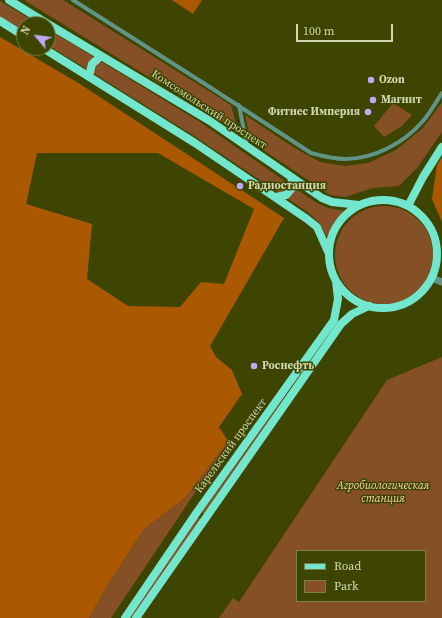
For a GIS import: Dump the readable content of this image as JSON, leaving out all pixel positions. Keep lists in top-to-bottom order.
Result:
{
  "streets": {
    "main road": ["Комсомольский проспект", "Карельский проспект"]
  },
  "crossings": [
    ["Комсомольский проспект", "Карельский проспект"]
  ],
  "parks": ["Агробиологическая станция"],
  "places": [
    "Ozon",
    "Магнит",
    "Фитнес Империя",
    "Радиостанция",
    "Роснефть"
  ],
  "legend": ["Road", "Park"],
  "scale_bar": "100 m",
  "north": "top left"
}
